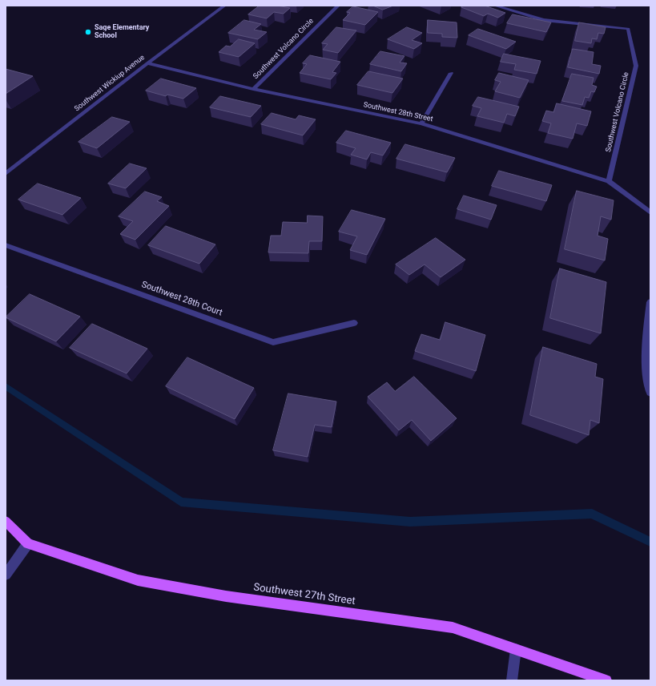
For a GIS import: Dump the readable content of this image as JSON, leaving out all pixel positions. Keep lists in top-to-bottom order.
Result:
{
  "streets": {
    "main road": ["Southwest 27th Street"],
    "street": [
      "Southwest Volcano Circle",
      "Southwest Wickiup Avenue",
      "Southwest 28th Street",
      "Southwest 28th Court"
    ]
  },
  "crossings": [
    ["Southwest Volcano Circle", "Southwest 28th Street"],
    ["Southwest Wickiup Avenue", "Southwest 28th Street"]
  ],
  "places": ["Sage Elementary School"]
}
